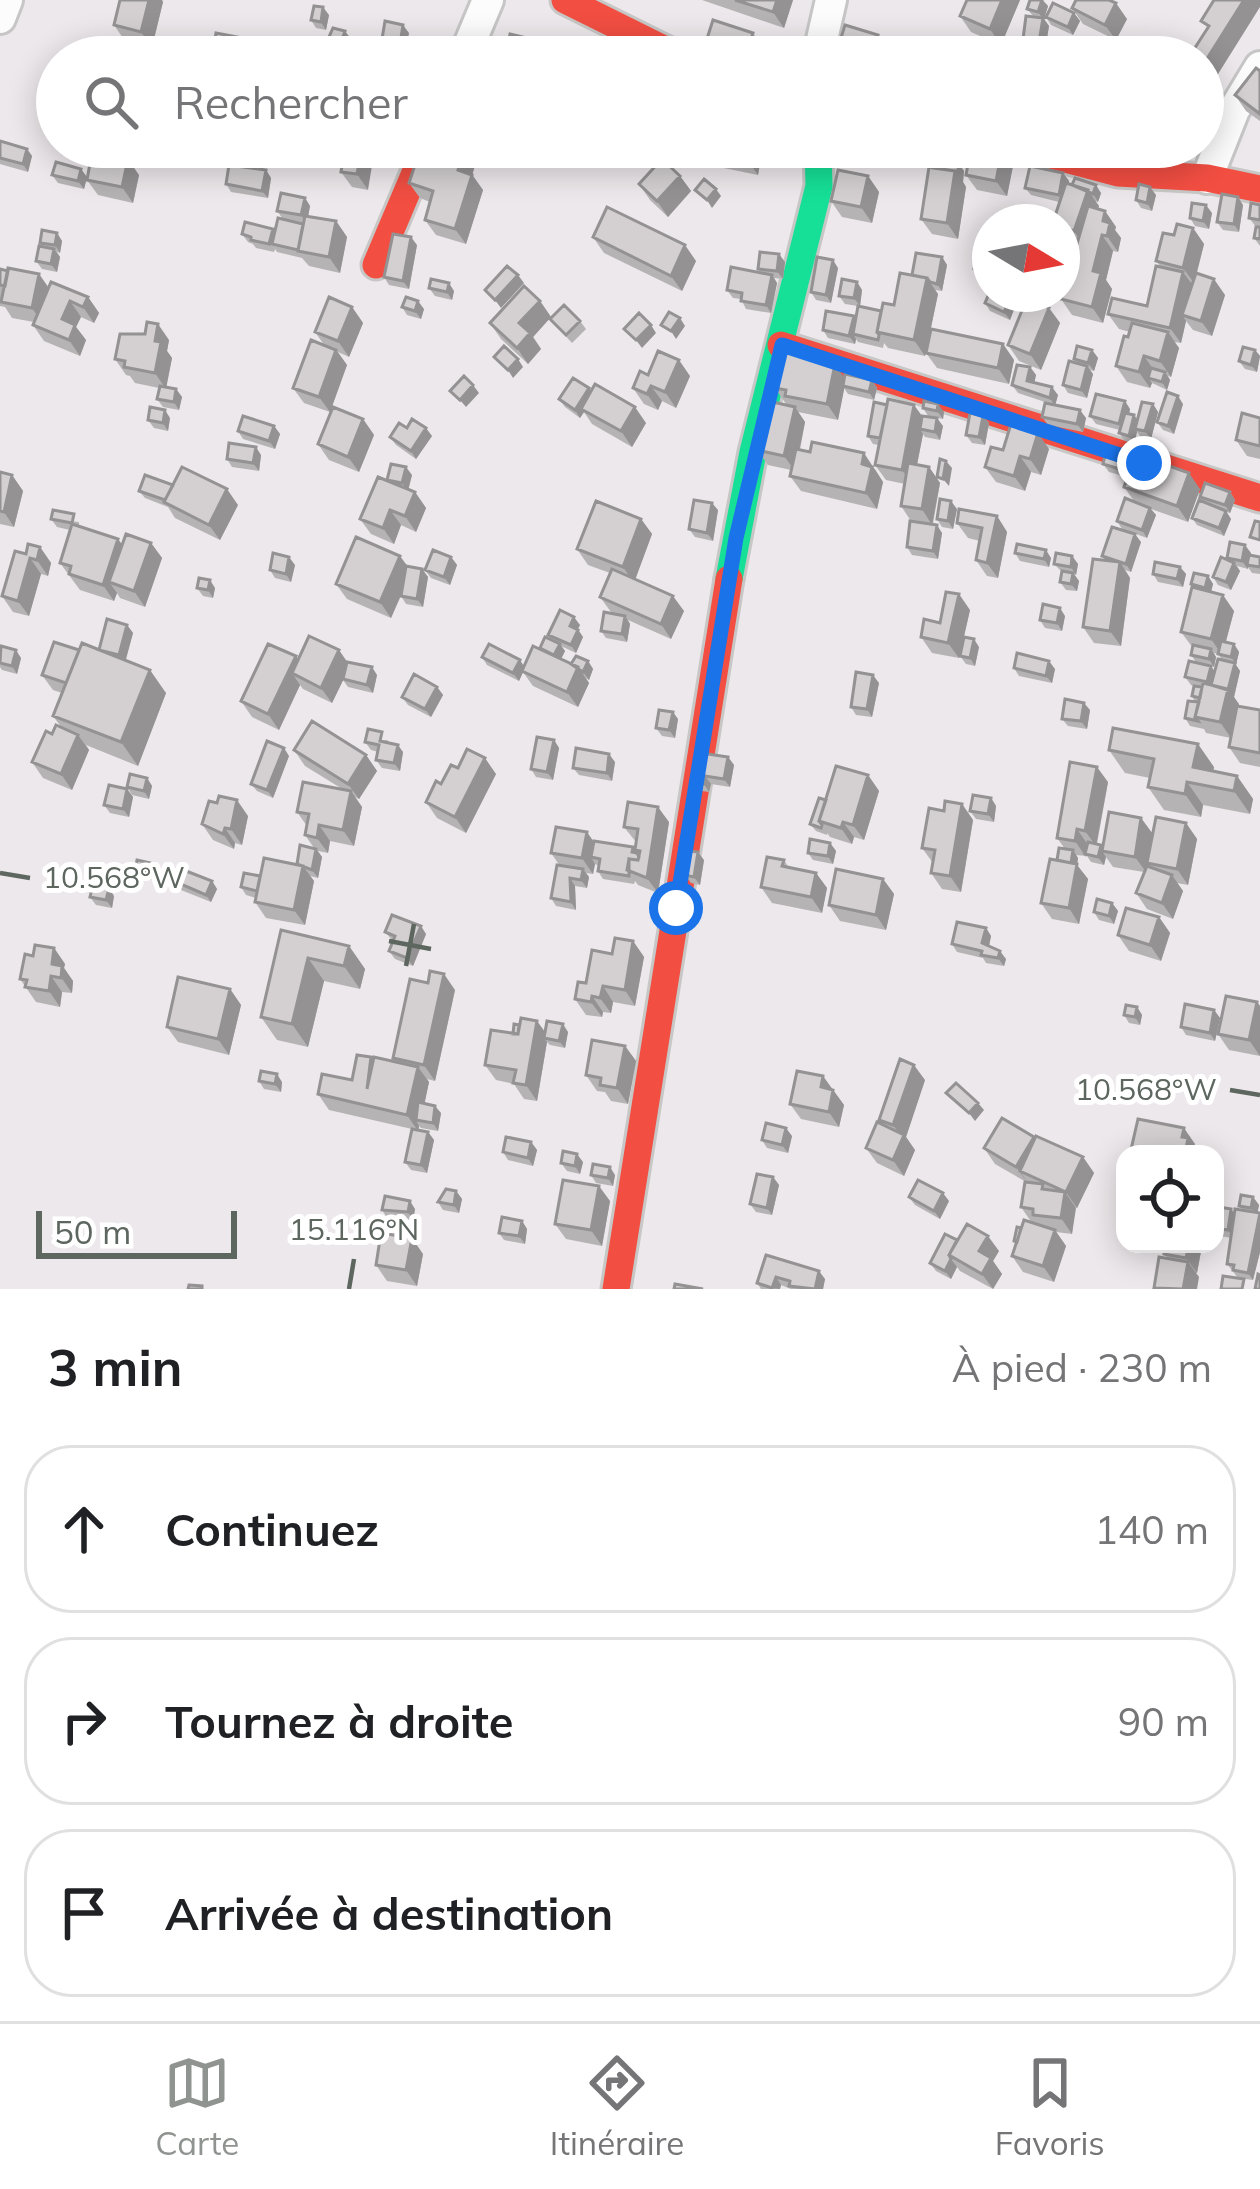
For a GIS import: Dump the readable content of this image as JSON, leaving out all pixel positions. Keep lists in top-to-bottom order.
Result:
{
  "scale_bar": "50 m",
  "north": "right",
  "page": {
    "search": "Rechercher",
    "scale": "50 m",
    "heading": ["3 min", "À pied · 230 m"],
    "list": [
      ["Continuez", "140 m"],
      ["Tournez à droite", "90 m"],
      "Arrivée à destination"
    ],
    "nav": ["Carte", "Itinéraire", "Favoris"]
  },
  "coordinates": ["10.568°W", "15.116°N"]
}
